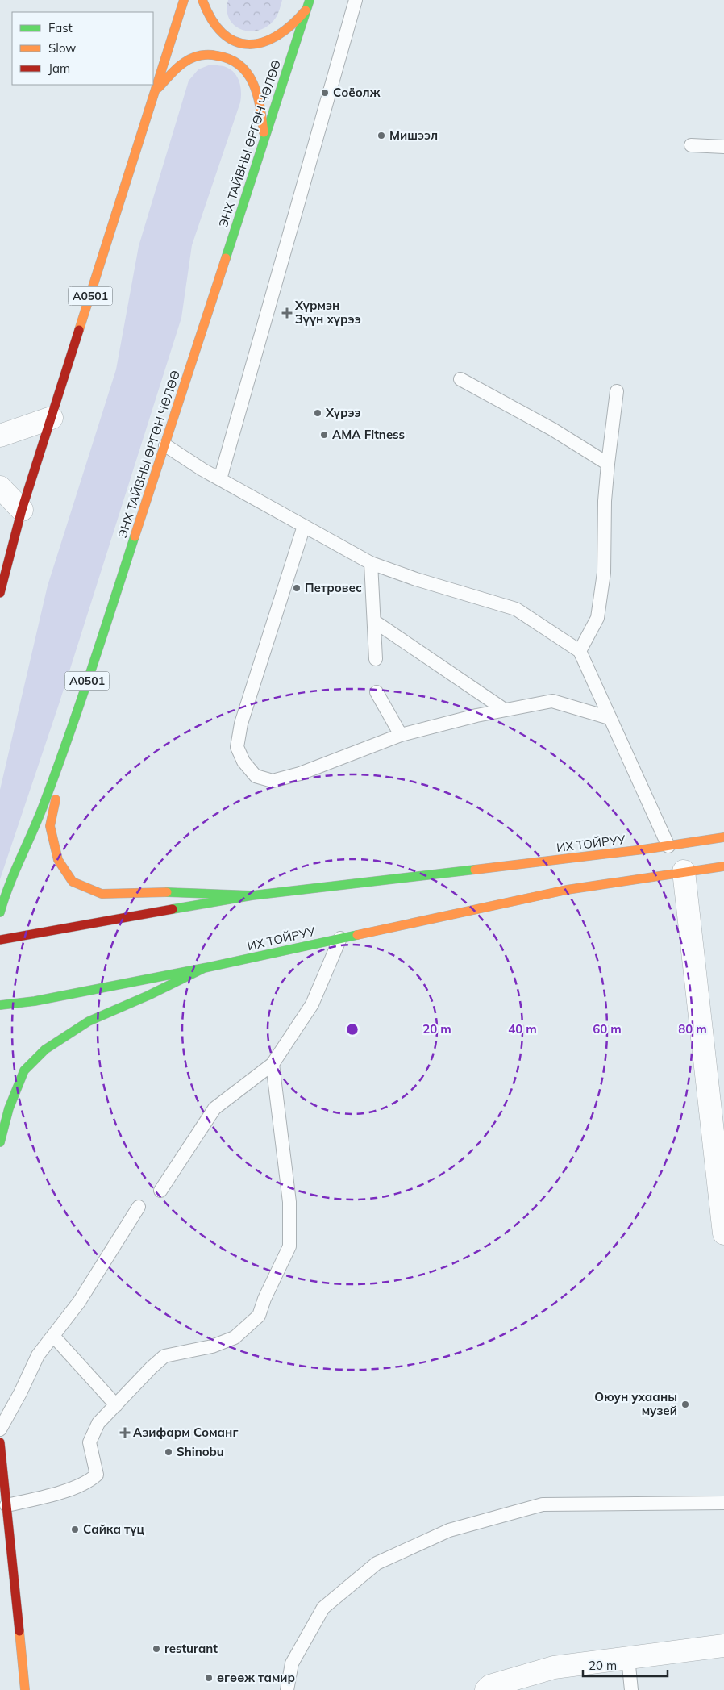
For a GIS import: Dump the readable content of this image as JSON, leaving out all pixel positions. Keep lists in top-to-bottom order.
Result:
{
  "streets": {
    "main road": ["ЭНХ ТАЙВНЫ ӨРГӨН ЧӨЛӨӨ", "A0501", "ИХ ТОЙРУУ"]
  },
  "places": {
    "other": [
      "Соёолж",
      "Мишээл",
      "Хүрээ",
      "AMA Fitness",
      "Петровес",
      "Оюун ухааны музей",
      "Shinobu",
      "Сайка түц",
      "resturant",
      "өгөөж тамир"
    ],
    "health": ["Хүрмэн Зүүн хүрээ", "Азифарм Соманг"]
  },
  "legend": ["Fast", "Slow", "Jam"],
  "scale_bar": "20 m",
  "rings": [
    "20 m",
    "40 m",
    "60 m",
    "80 m"
  ]
}
